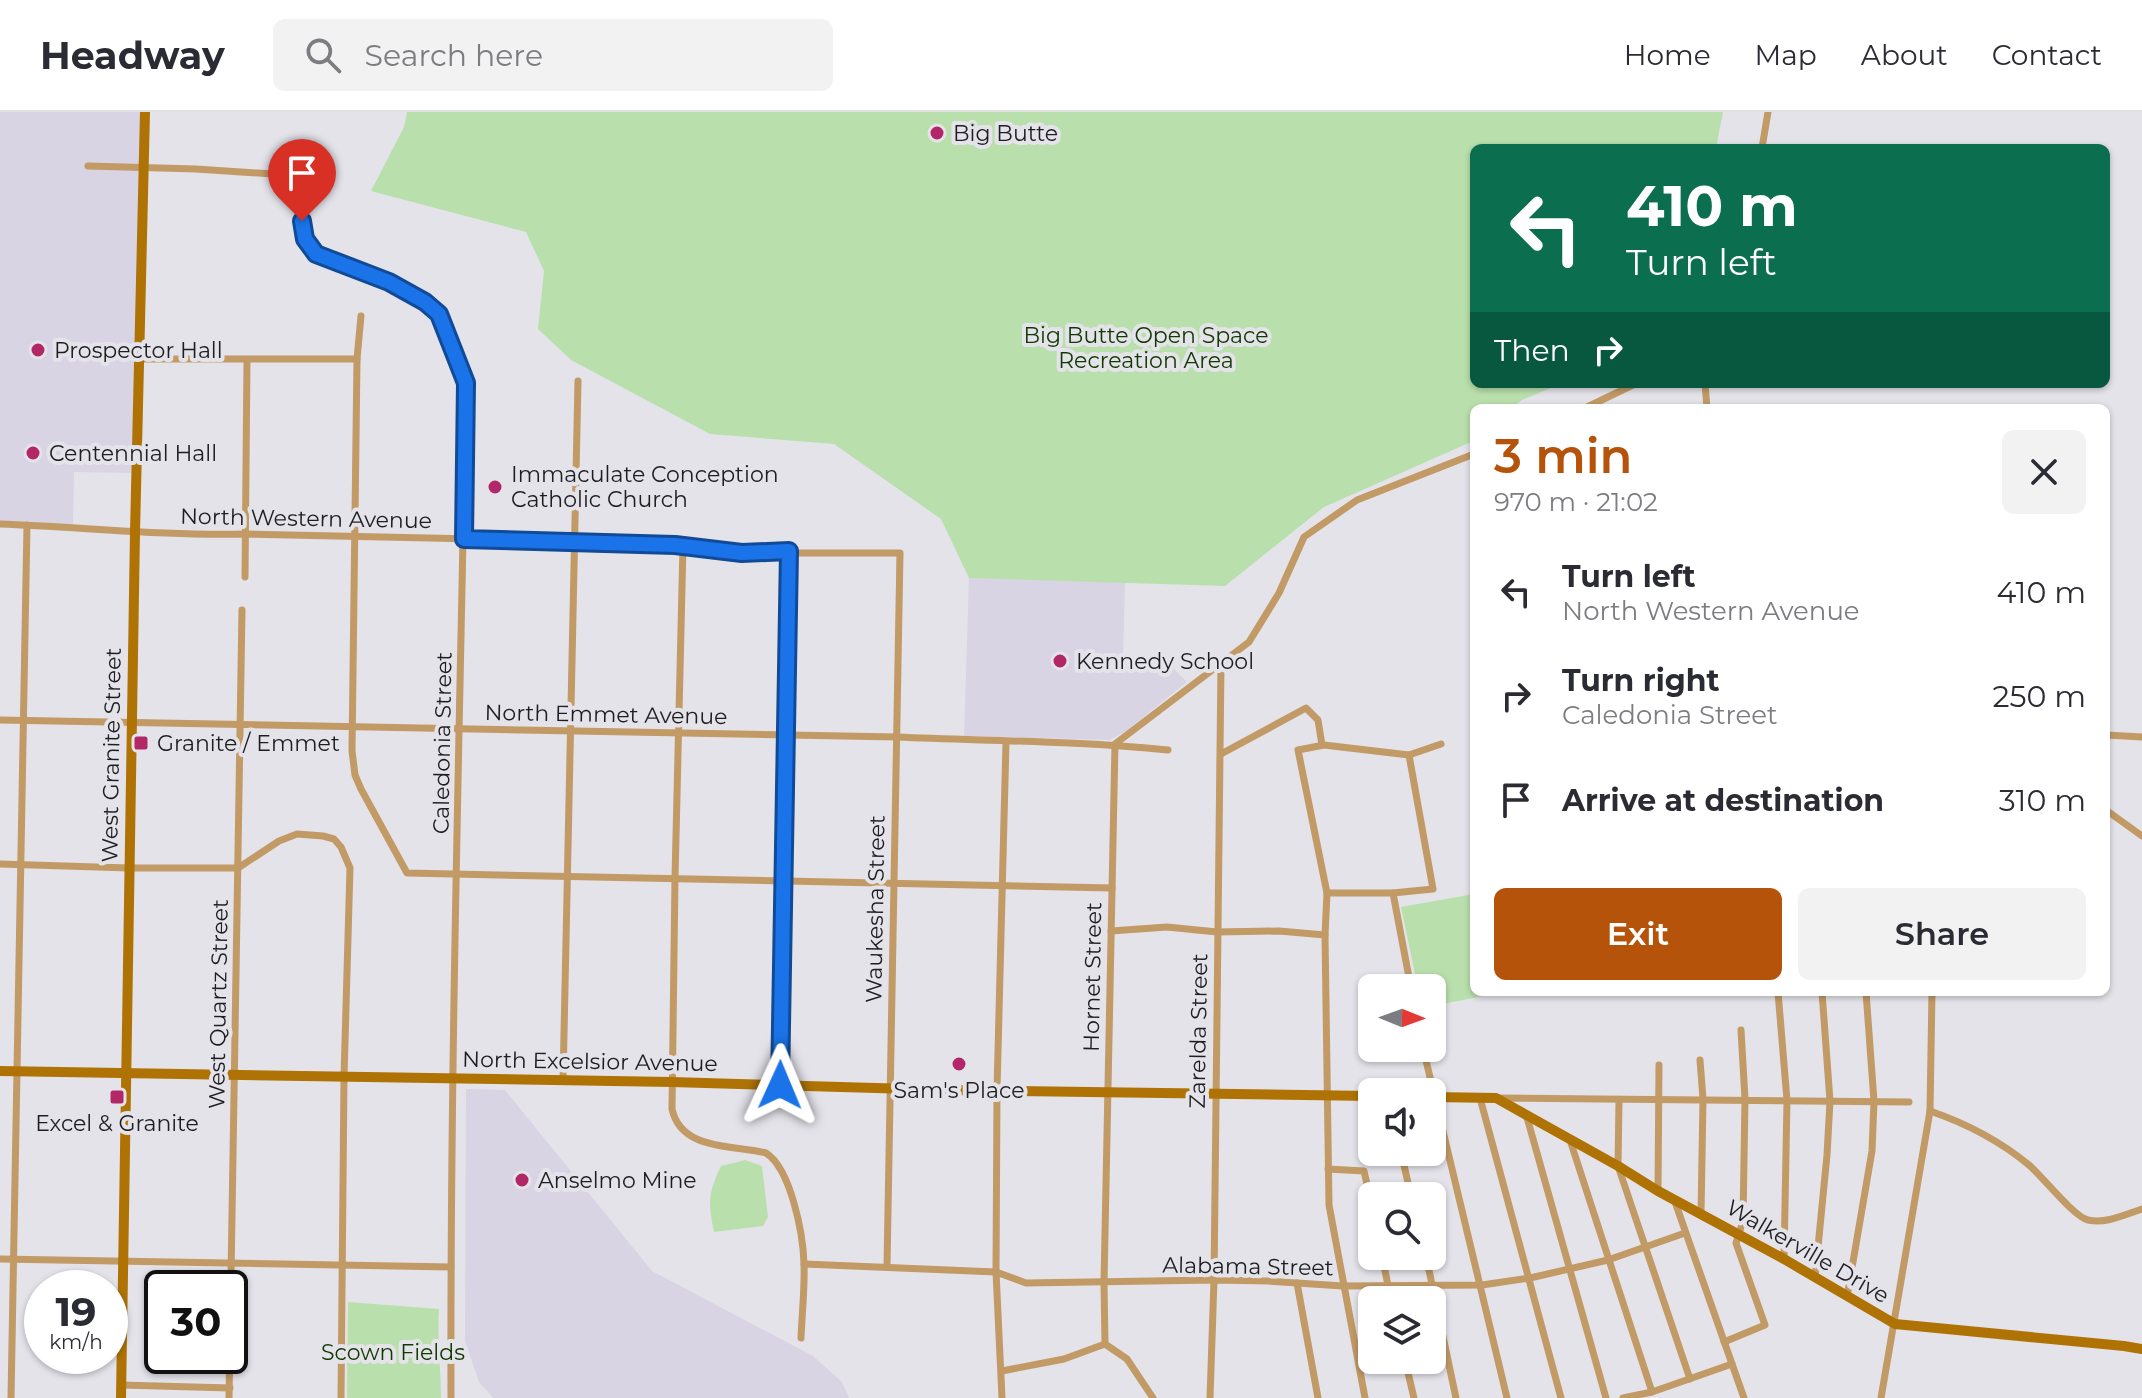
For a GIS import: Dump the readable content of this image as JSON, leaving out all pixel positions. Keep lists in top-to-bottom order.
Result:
{
  "streets": {
    "street": [
      "North Western Avenue",
      "North Emmet Avenue",
      "Caledonia Street",
      "West Granite Street",
      "Waukesha Street",
      "Hornet Street",
      "West Quartz Street",
      "Zarelda Street",
      "North Excelsior Avenue",
      "Walkerville Drive",
      "Alabama Street"
    ]
  },
  "crossings": [
    ["North Western Avenue", "Caledonia Street"],
    ["North Western Avenue", "West Granite Street"],
    ["North Western Avenue", "Waukesha Street"],
    ["North Emmet Avenue", "Caledonia Street"],
    ["North Emmet Avenue", "West Granite Street"],
    ["North Emmet Avenue", "Waukesha Street"],
    ["North Emmet Avenue", "Hornet Street"],
    ["North Emmet Avenue", "West Quartz Street"],
    ["Caledonia Street", "West Granite Street"],
    ["Caledonia Street", "North Excelsior Avenue"],
    ["West Granite Street", "North Excelsior Avenue"],
    ["Waukesha Street", "North Excelsior Avenue"],
    ["Waukesha Street", "Alabama Street"],
    ["Hornet Street", "North Excelsior Avenue"],
    ["Hornet Street", "Alabama Street"],
    ["West Quartz Street", "North Excelsior Avenue"],
    ["Zarelda Street", "North Excelsior Avenue"],
    ["Zarelda Street", "Alabama Street"]
  ],
  "parks": ["Big Butte Open Space Recreation Area", "Scown Fields"],
  "places": {
    "other": [
      "Big Butte",
      "Prospector Hall",
      "Centennial Hall",
      "Immaculate Conception Catholic Church",
      "Kennedy School",
      "Sam's Place",
      "Anselmo Mine"
    ],
    "transit": ["Granite / Emmet", "Excel & Granite"]
  },
  "north": "right",
  "page": {
    "header": "Headway",
    "search": "Search here",
    "nav": [
      "Home",
      "Map",
      "About",
      "Contact"
    ],
    "turn": ["410 m", "Turn left"],
    "then": "Then",
    "heading": ["3 min", "970 m · 21:02"],
    "list": [
      {
        "name": "Turn left",
        "note": "North Western Avenue",
        "value": "410 m"
      },
      {
        "name": "Turn right",
        "note": "Caledonia Street",
        "value": "250 m"
      },
      {
        "name": "Arrive at destination",
        "value": "310 m"
      }
    ],
    "buttons": ["Exit", "Share"],
    "speed": "19 km/h",
    "limit": "30"
  }
}
